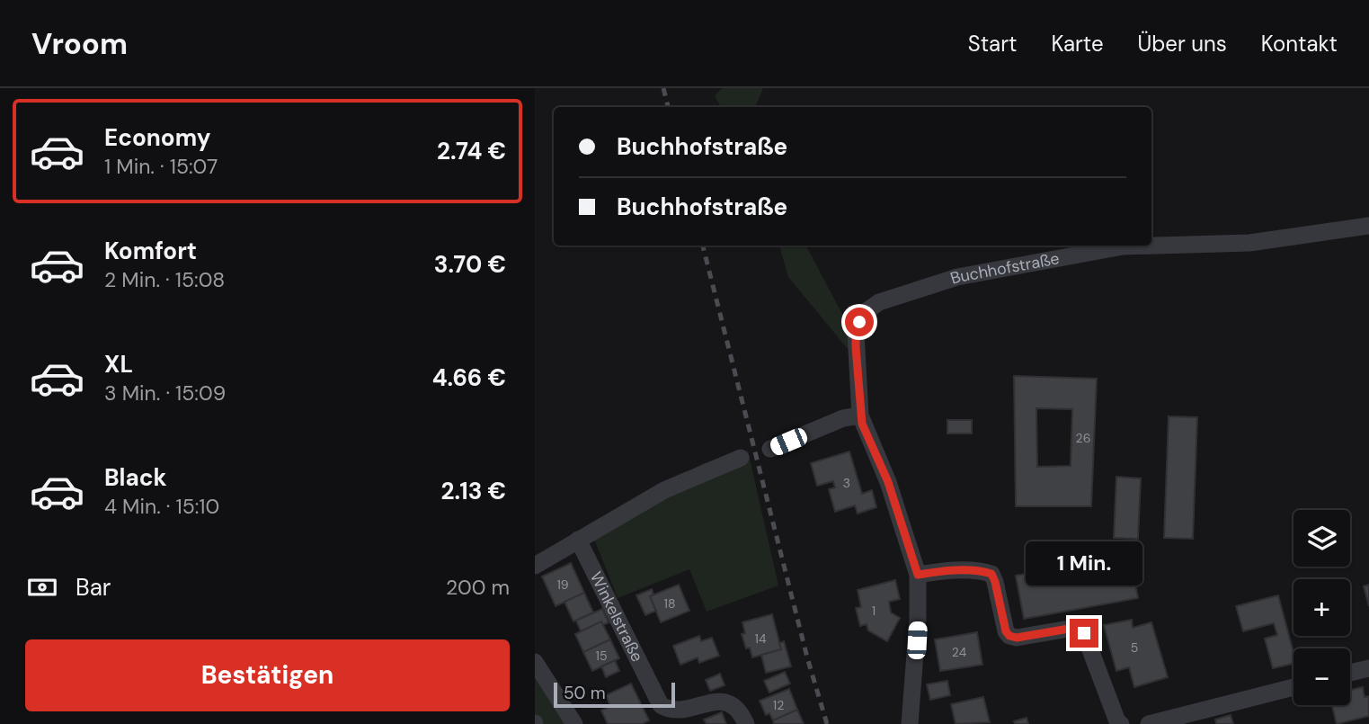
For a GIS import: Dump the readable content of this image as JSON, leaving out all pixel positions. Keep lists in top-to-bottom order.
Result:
{
  "streets": {
    "street": ["Buchhofstraße", "Winkelstraße"]
  },
  "house_numbers": [
    "26",
    "3",
    "19",
    "18",
    "1",
    "14",
    "5",
    "24",
    "15",
    "12"
  ],
  "scale_bar": "50 m",
  "page": {
    "header": "Vroom",
    "nav": [
      "Start",
      "Karte",
      "Über uns",
      "Kontakt"
    ],
    "list": [
      {
        "name": "Economy",
        "note": "1 Min. · 15:07",
        "value": "2.74 €"
      },
      {
        "name": "Komfort",
        "note": "2 Min. · 15:08",
        "value": "3.70 €"
      },
      {
        "name": "XL",
        "note": "3 Min. · 15:09",
        "value": "4.66 €"
      },
      {
        "name": "Black",
        "note": "4 Min. · 15:10",
        "value": "2.13 €"
      }
    ],
    "banner": ["Buchhofstraße", "Buchhofstraße"],
    "map_buttons": ["+", "−"],
    "bubble": "1 Min.",
    "pay": ["Bar", "200 m"],
    "buttons": "Bestätigen",
    "scale": "50 m"
  }
}
